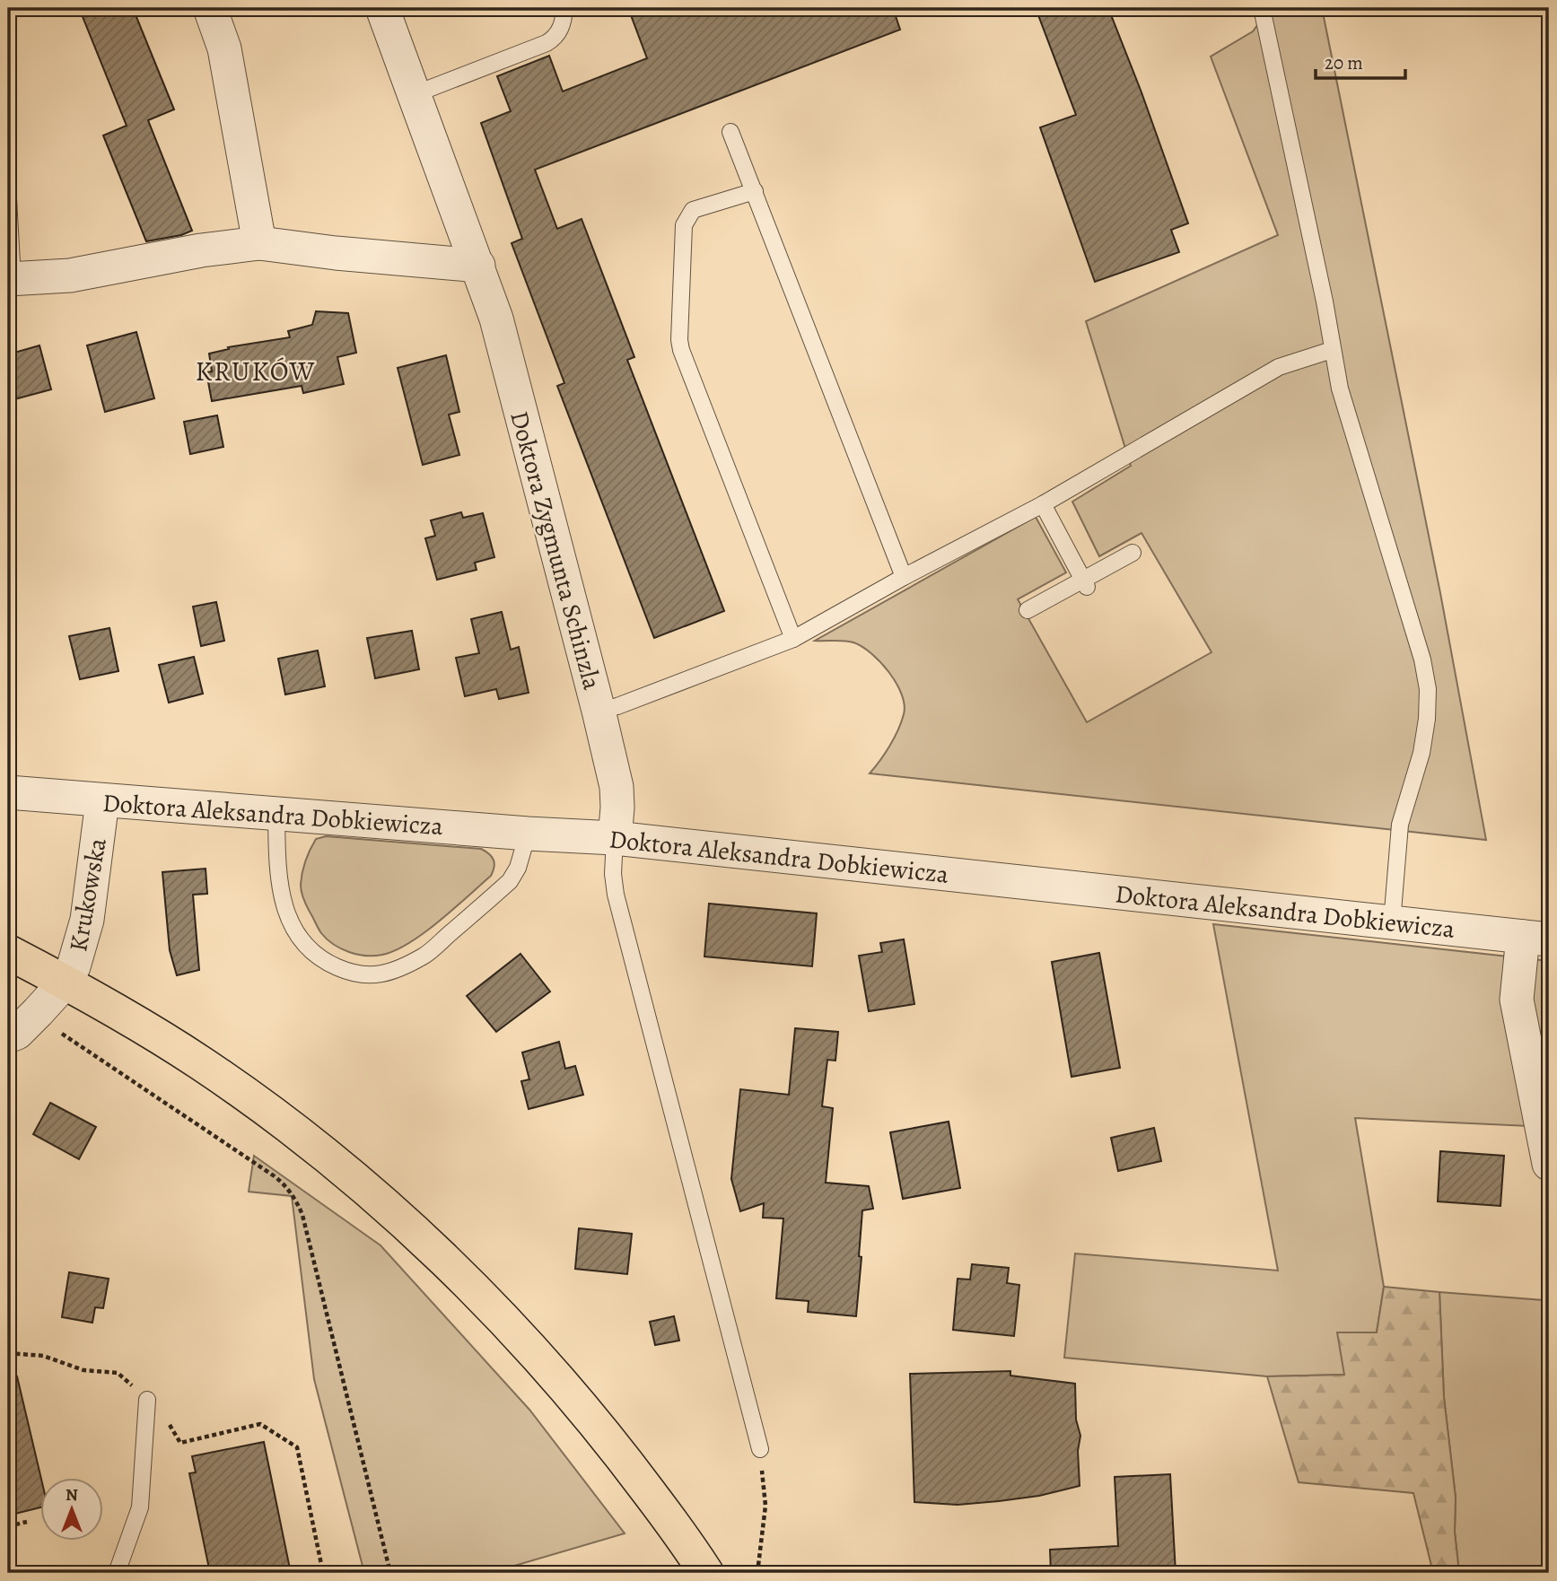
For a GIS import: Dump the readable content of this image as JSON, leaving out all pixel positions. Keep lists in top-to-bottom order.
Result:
{
  "streets": {
    "street": ["Doktora Zygmunta Schinzla", "Doktora Aleksandra Dobkiewicza", "Krukowska"]
  },
  "crossings": [
    ["Doktora Zygmunta Schinzla", "Doktora Aleksandra Dobkiewicza"],
    ["Doktora Aleksandra Dobkiewicza", "Krukowska"]
  ],
  "districts": ["KRUKÓW"],
  "scale_bar": "20 m",
  "north": "top"
}
